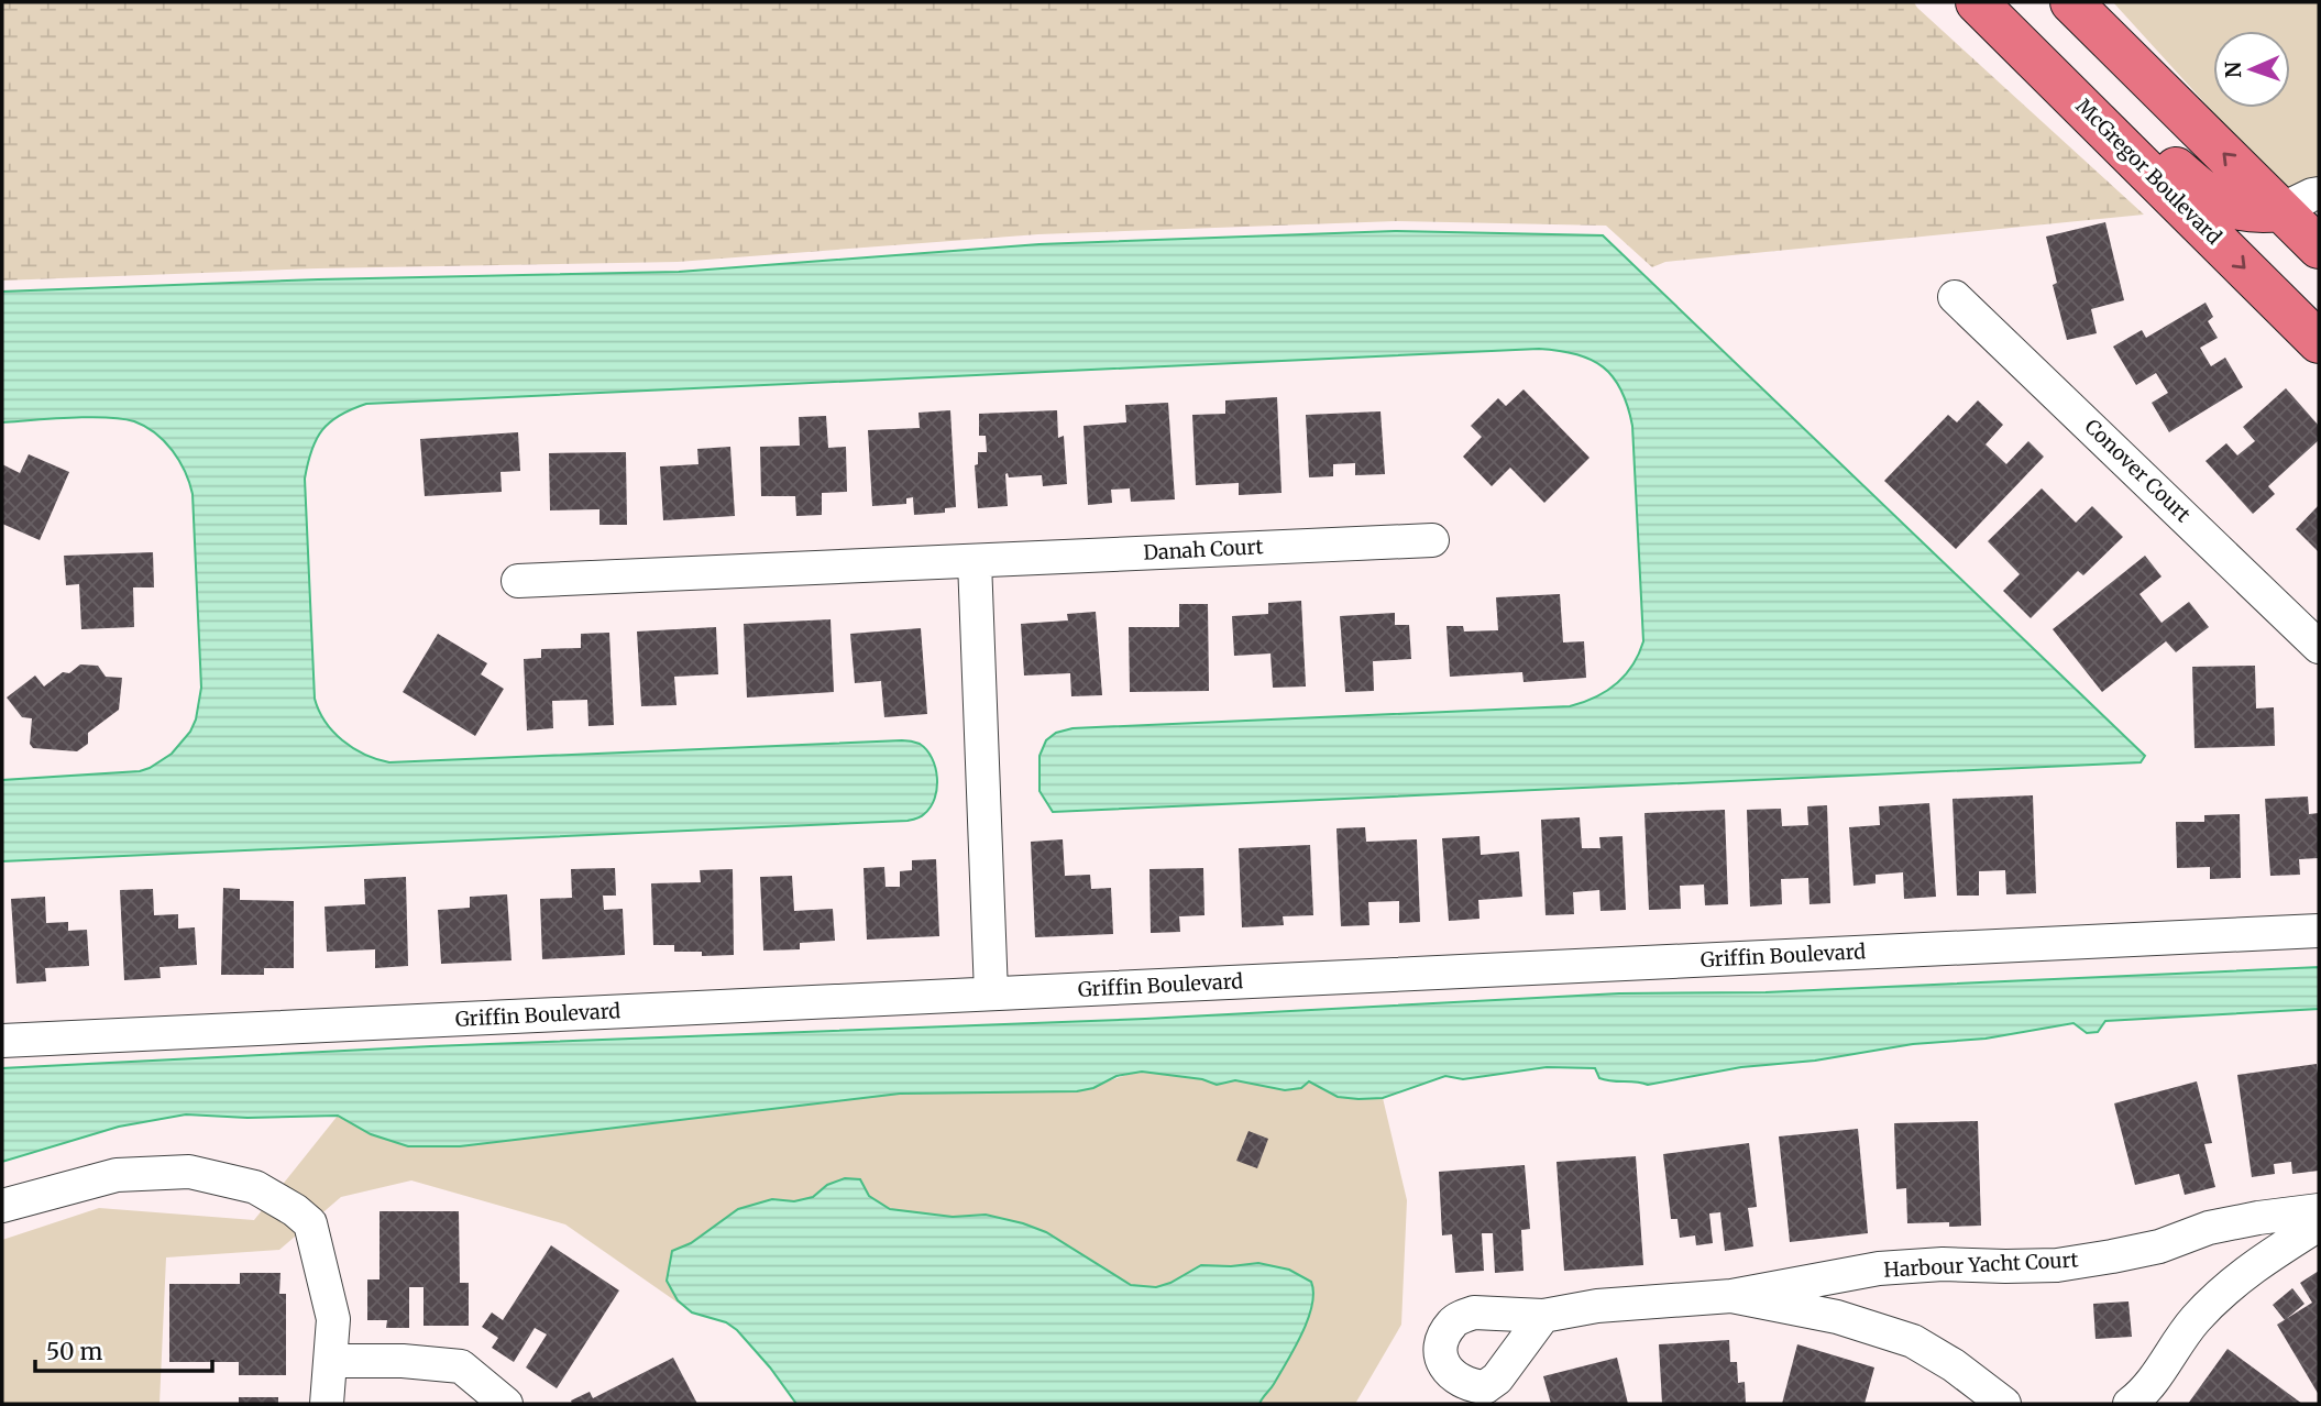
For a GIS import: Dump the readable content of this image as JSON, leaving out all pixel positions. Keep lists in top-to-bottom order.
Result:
{
  "streets": {
    "main road": ["McGregor Boulevard"],
    "street": [
      "Conover Court",
      "Danah Court",
      "Griffin Boulevard",
      "Harbour Yacht Court"
    ]
  },
  "scale_bar": "50 m",
  "north": "left"
}
